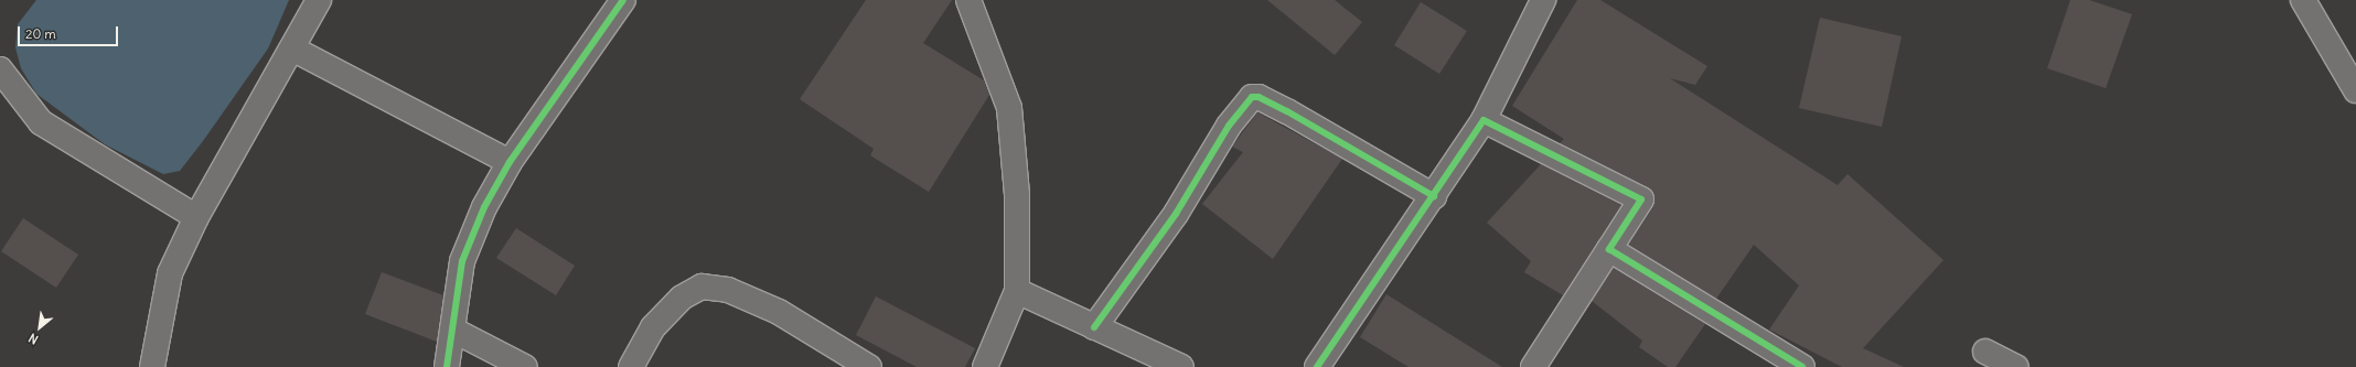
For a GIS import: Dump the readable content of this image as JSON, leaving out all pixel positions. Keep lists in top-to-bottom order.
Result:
{
  "scale_bar": "20 m",
  "north": "bottom left"
}
